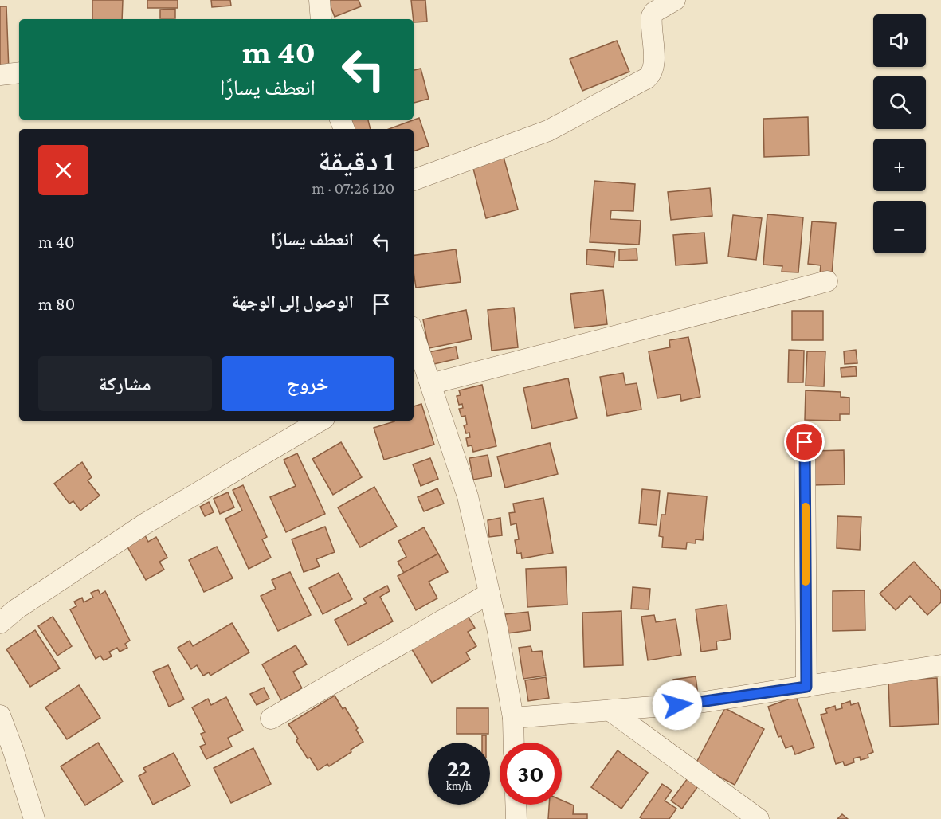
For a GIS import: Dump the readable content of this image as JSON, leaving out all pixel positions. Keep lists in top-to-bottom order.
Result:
{
  "page": {
    "map_buttons": ["+", "−"],
    "turn": ["40 m", "انعطف يسارًا"],
    "heading": ["1 دقيقة", "120 m · 07:26"],
    "list": [
      {
        "name": "انعطف يسارًا",
        "value": "40 m"
      },
      {
        "name": "الوصول إلى الوجهة",
        "value": "80 m"
      }
    ],
    "buttons": ["خروج", "مشاركة"],
    "speed": "22 km/h",
    "limit": "30"
  }
}
